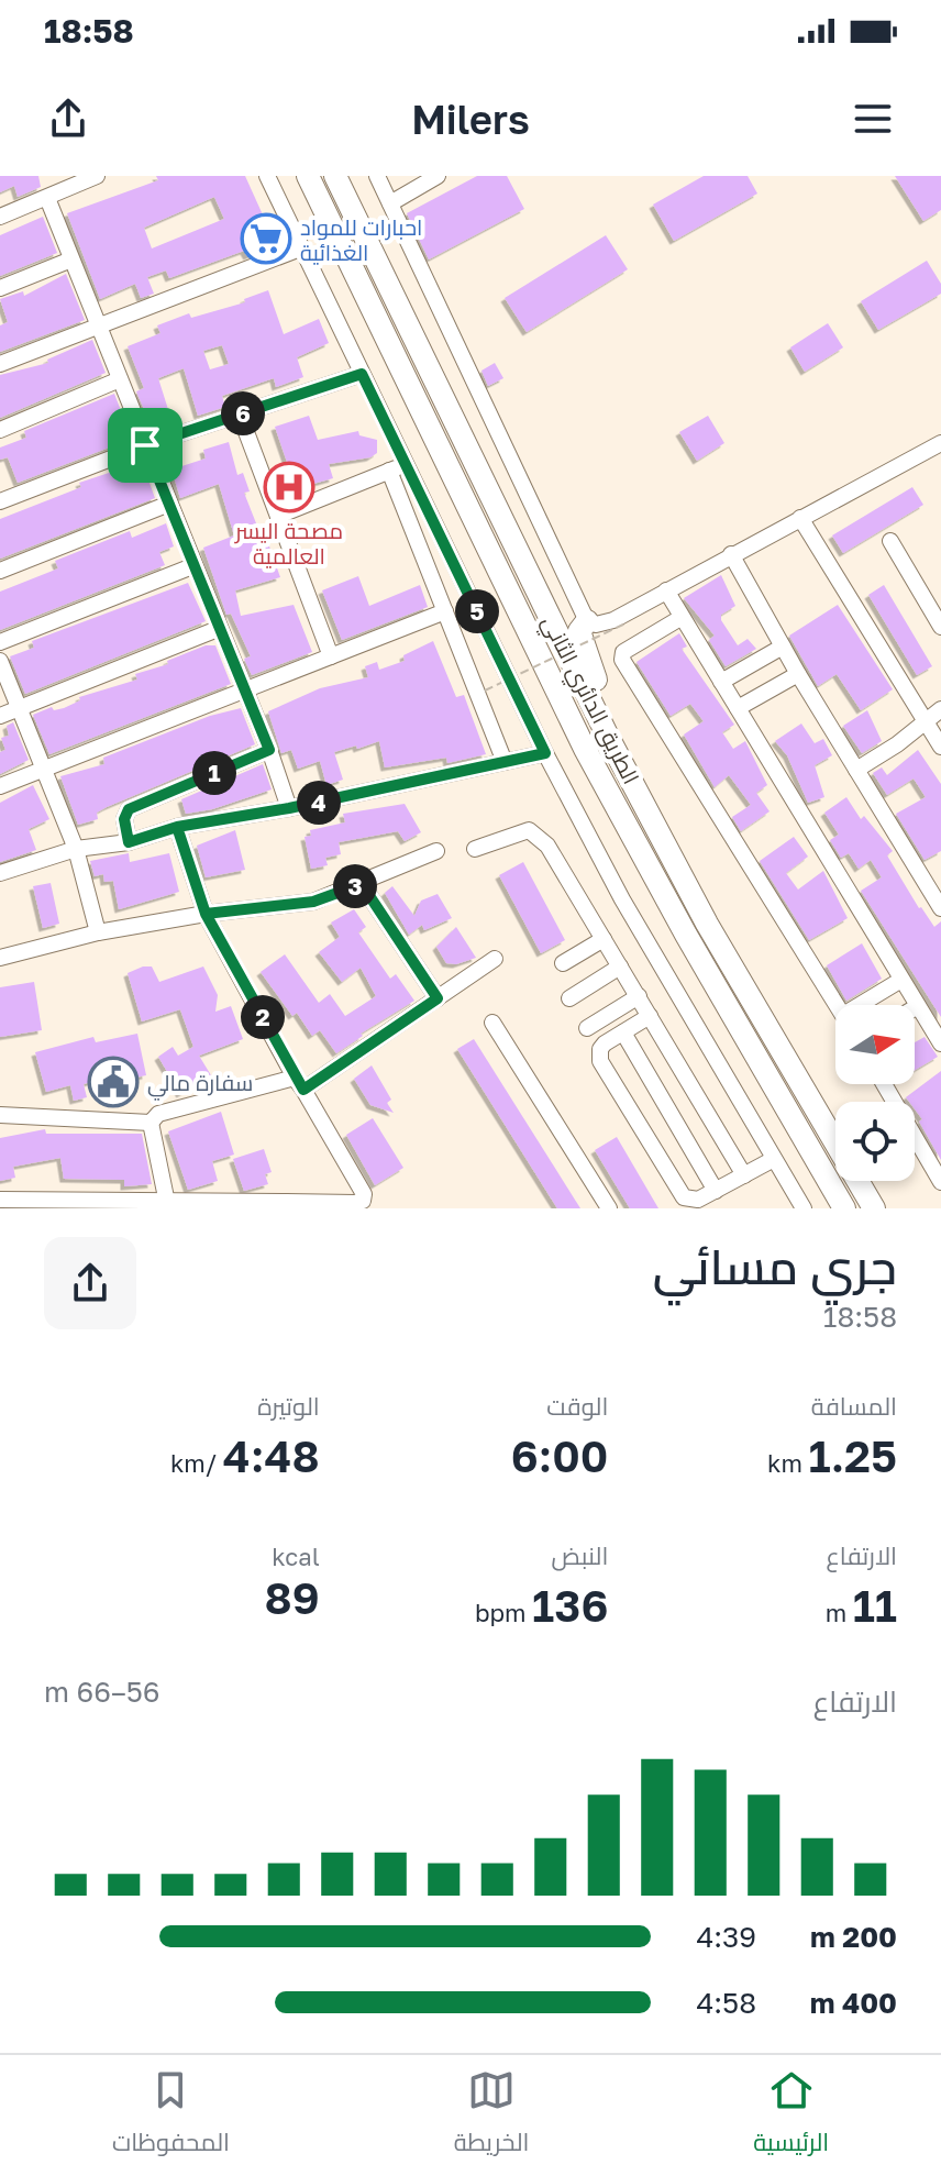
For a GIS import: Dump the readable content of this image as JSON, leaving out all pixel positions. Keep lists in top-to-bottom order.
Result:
{
  "streets": {
    "highway": ["الطريق الدائري الثاني"]
  },
  "places": {
    "supermarket": ["احبارات للمواد الغذائية"],
    "hospital": ["مصحة اليسر العالمية"],
    "public building": ["سفارة مالي"]
  },
  "north": "right",
  "page": {
    "status": "18:58",
    "header": "Milers",
    "pins": [
      "6",
      "5",
      "1",
      "4",
      "3",
      "2"
    ],
    "heading": ["جري مسائي", "18:58"],
    "stats": [
      ["المسافة", "1.25 km"],
      ["الوقت", "6:00"],
      ["الوتيرة", "4:48 /km"],
      ["الارتفاع", "11 m"],
      ["النبض", "136 bpm"],
      ["kcal", "89"]
    ],
    "chart": ["الارتفاع", "56–66 m"],
    "list": [
      {
        "name": "200 m",
        "note": "4:39"
      },
      {
        "name": "400 m",
        "note": "4:58"
      }
    ],
    "tabs": ["الرئيسية", "الخريطة", "المحفوظات"]
  }
}
